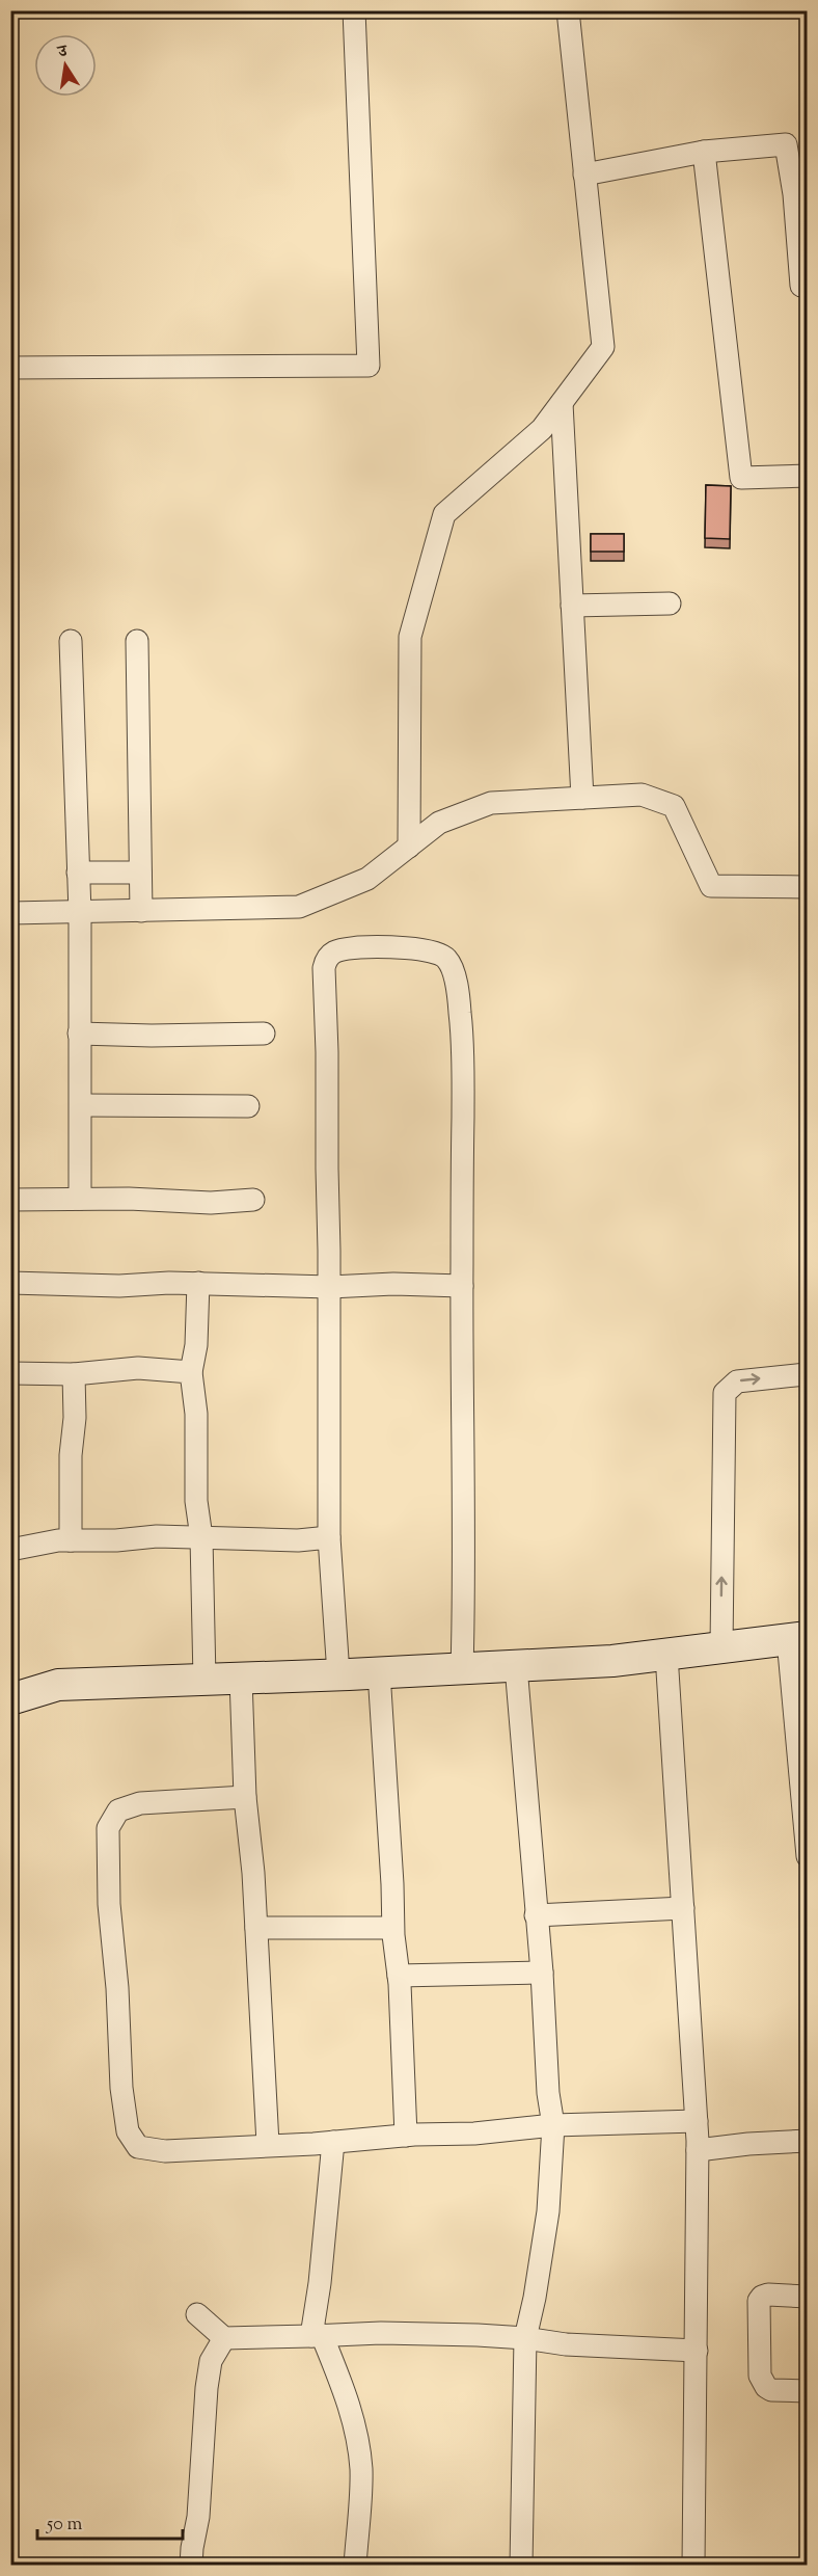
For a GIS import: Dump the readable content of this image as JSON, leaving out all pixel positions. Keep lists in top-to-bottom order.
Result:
{
  "scale_bar": "50 m",
  "north": "top"
}
